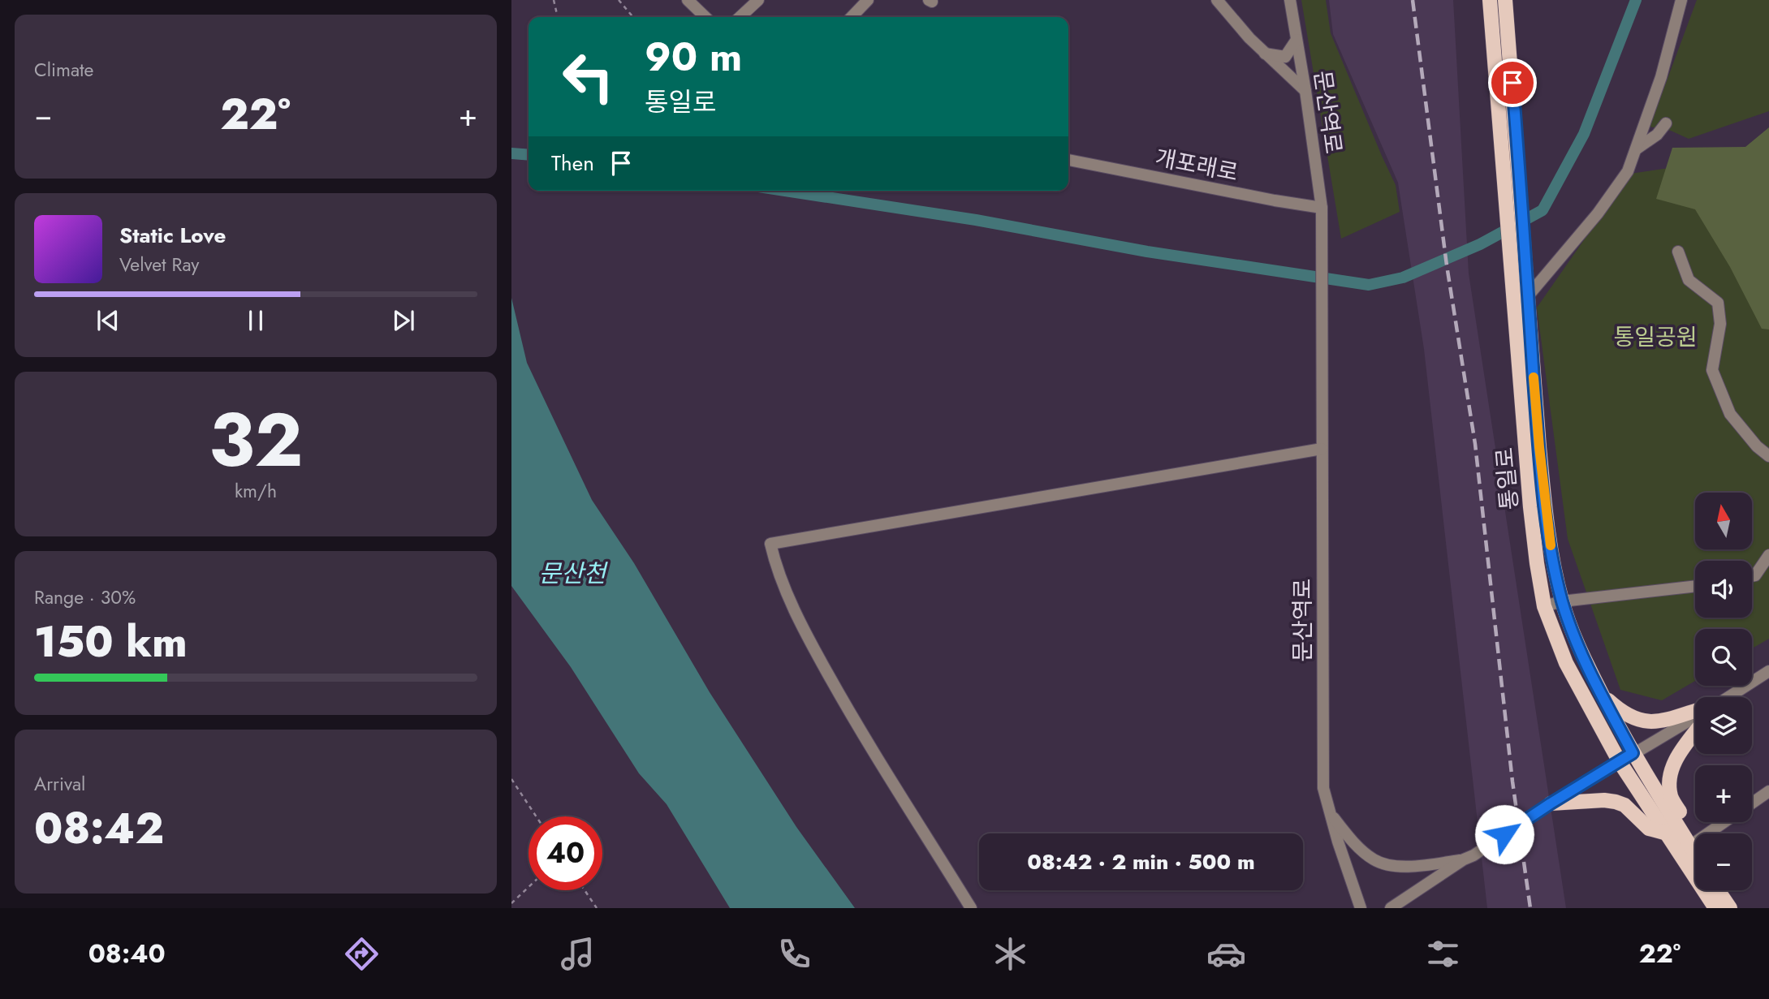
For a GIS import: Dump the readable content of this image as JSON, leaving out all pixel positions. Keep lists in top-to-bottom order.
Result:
{
  "streets": {
    "main road": ["통일로"],
    "street": ["문산역로", "개포래로"]
  },
  "crossings": [
    ["문산역로", "개포래로"]
  ],
  "water": ["문산천"],
  "parks": ["통일공원"],
  "north": "top",
  "page": {
    "tile": [
      "Climate",
      ["32", "km/h"],
      ["Range · 30%", "150 km"],
      ["Arrival", "08:42"]
    ],
    "turn": ["90 m", "통일로"],
    "heat": ["−", "22°", "+"],
    "then": "Then",
    "song": ["Static Love", "Velvet Ray"],
    "map_buttons": ["+", "−"],
    "limit": "40",
    "trip": "08:42 · 2 min · 500 m",
    "tabs": ["08:40", "22°"]
  }
}
